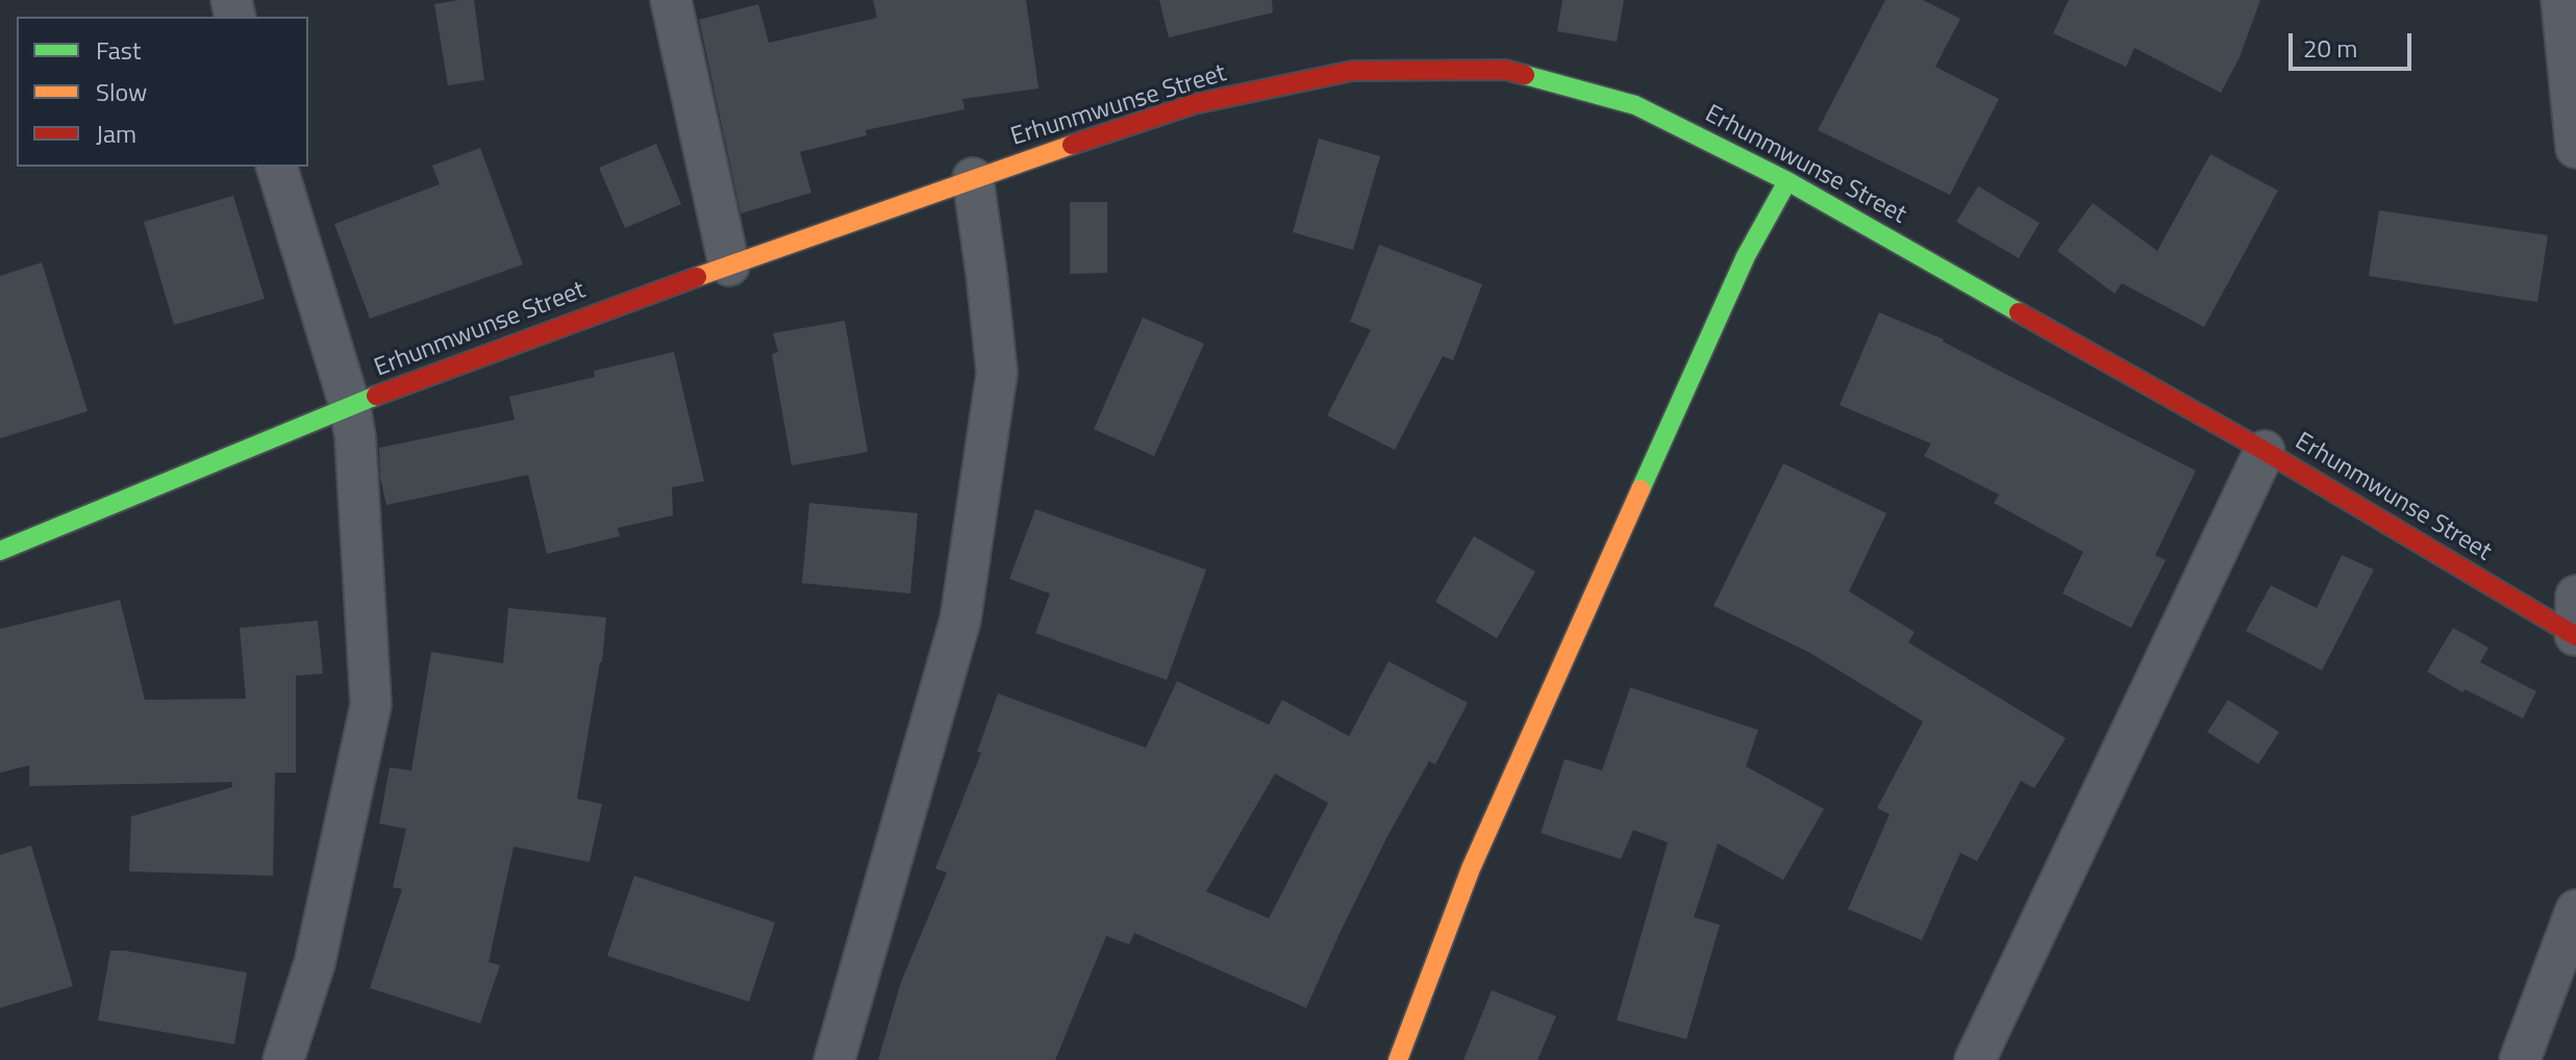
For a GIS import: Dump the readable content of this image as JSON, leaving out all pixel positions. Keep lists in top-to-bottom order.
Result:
{
  "streets": {
    "street": ["Erhunmwunse Street"]
  },
  "legend": ["Fast", "Slow", "Jam"],
  "scale_bar": "20 m"
}
